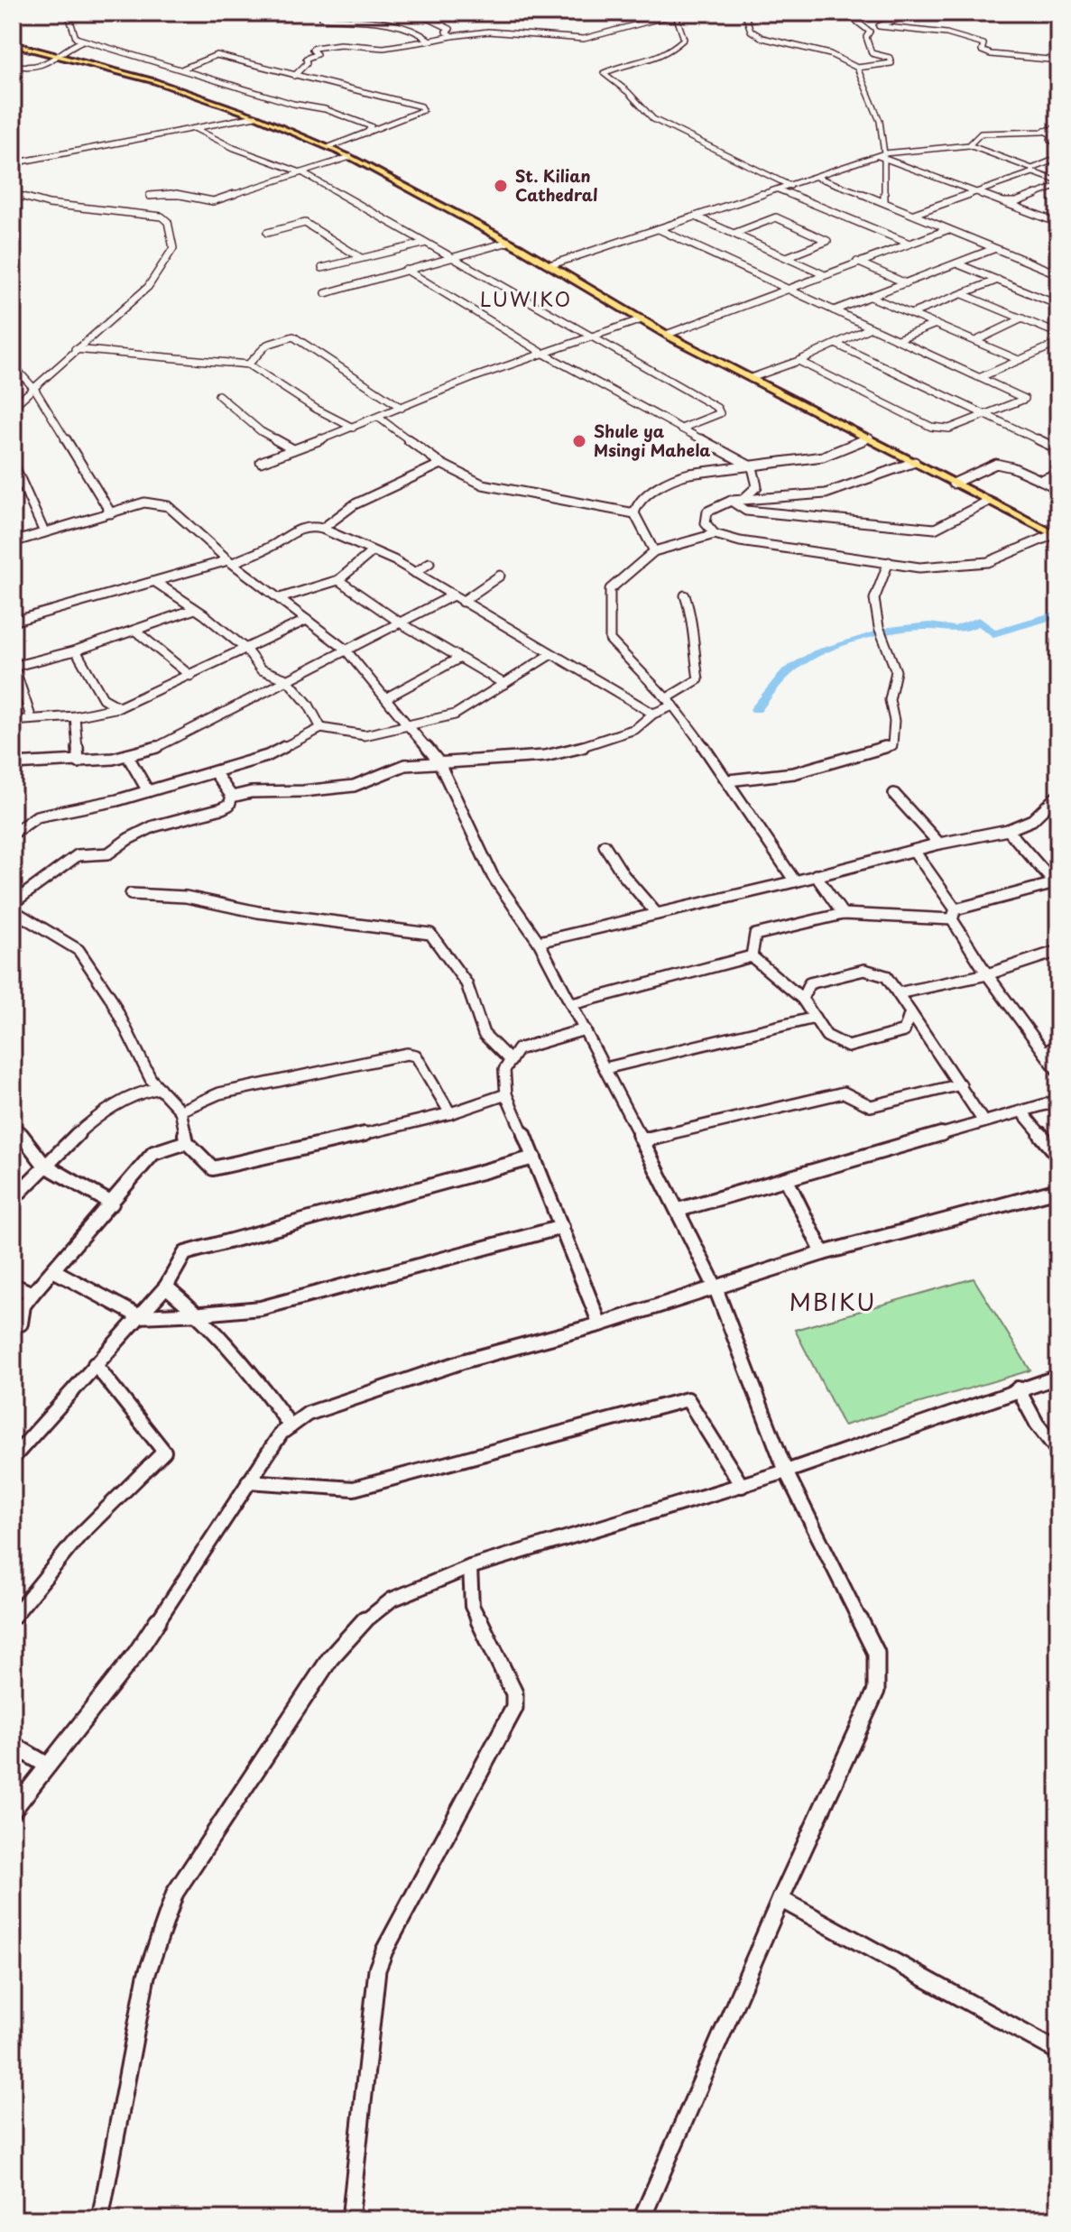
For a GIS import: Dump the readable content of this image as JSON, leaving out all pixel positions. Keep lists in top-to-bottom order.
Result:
{
  "districts": ["LUWIKO", "MBIKU"],
  "places": ["St. Kilian Cathedral", "Shule ya Msingi Mahela"]
}
